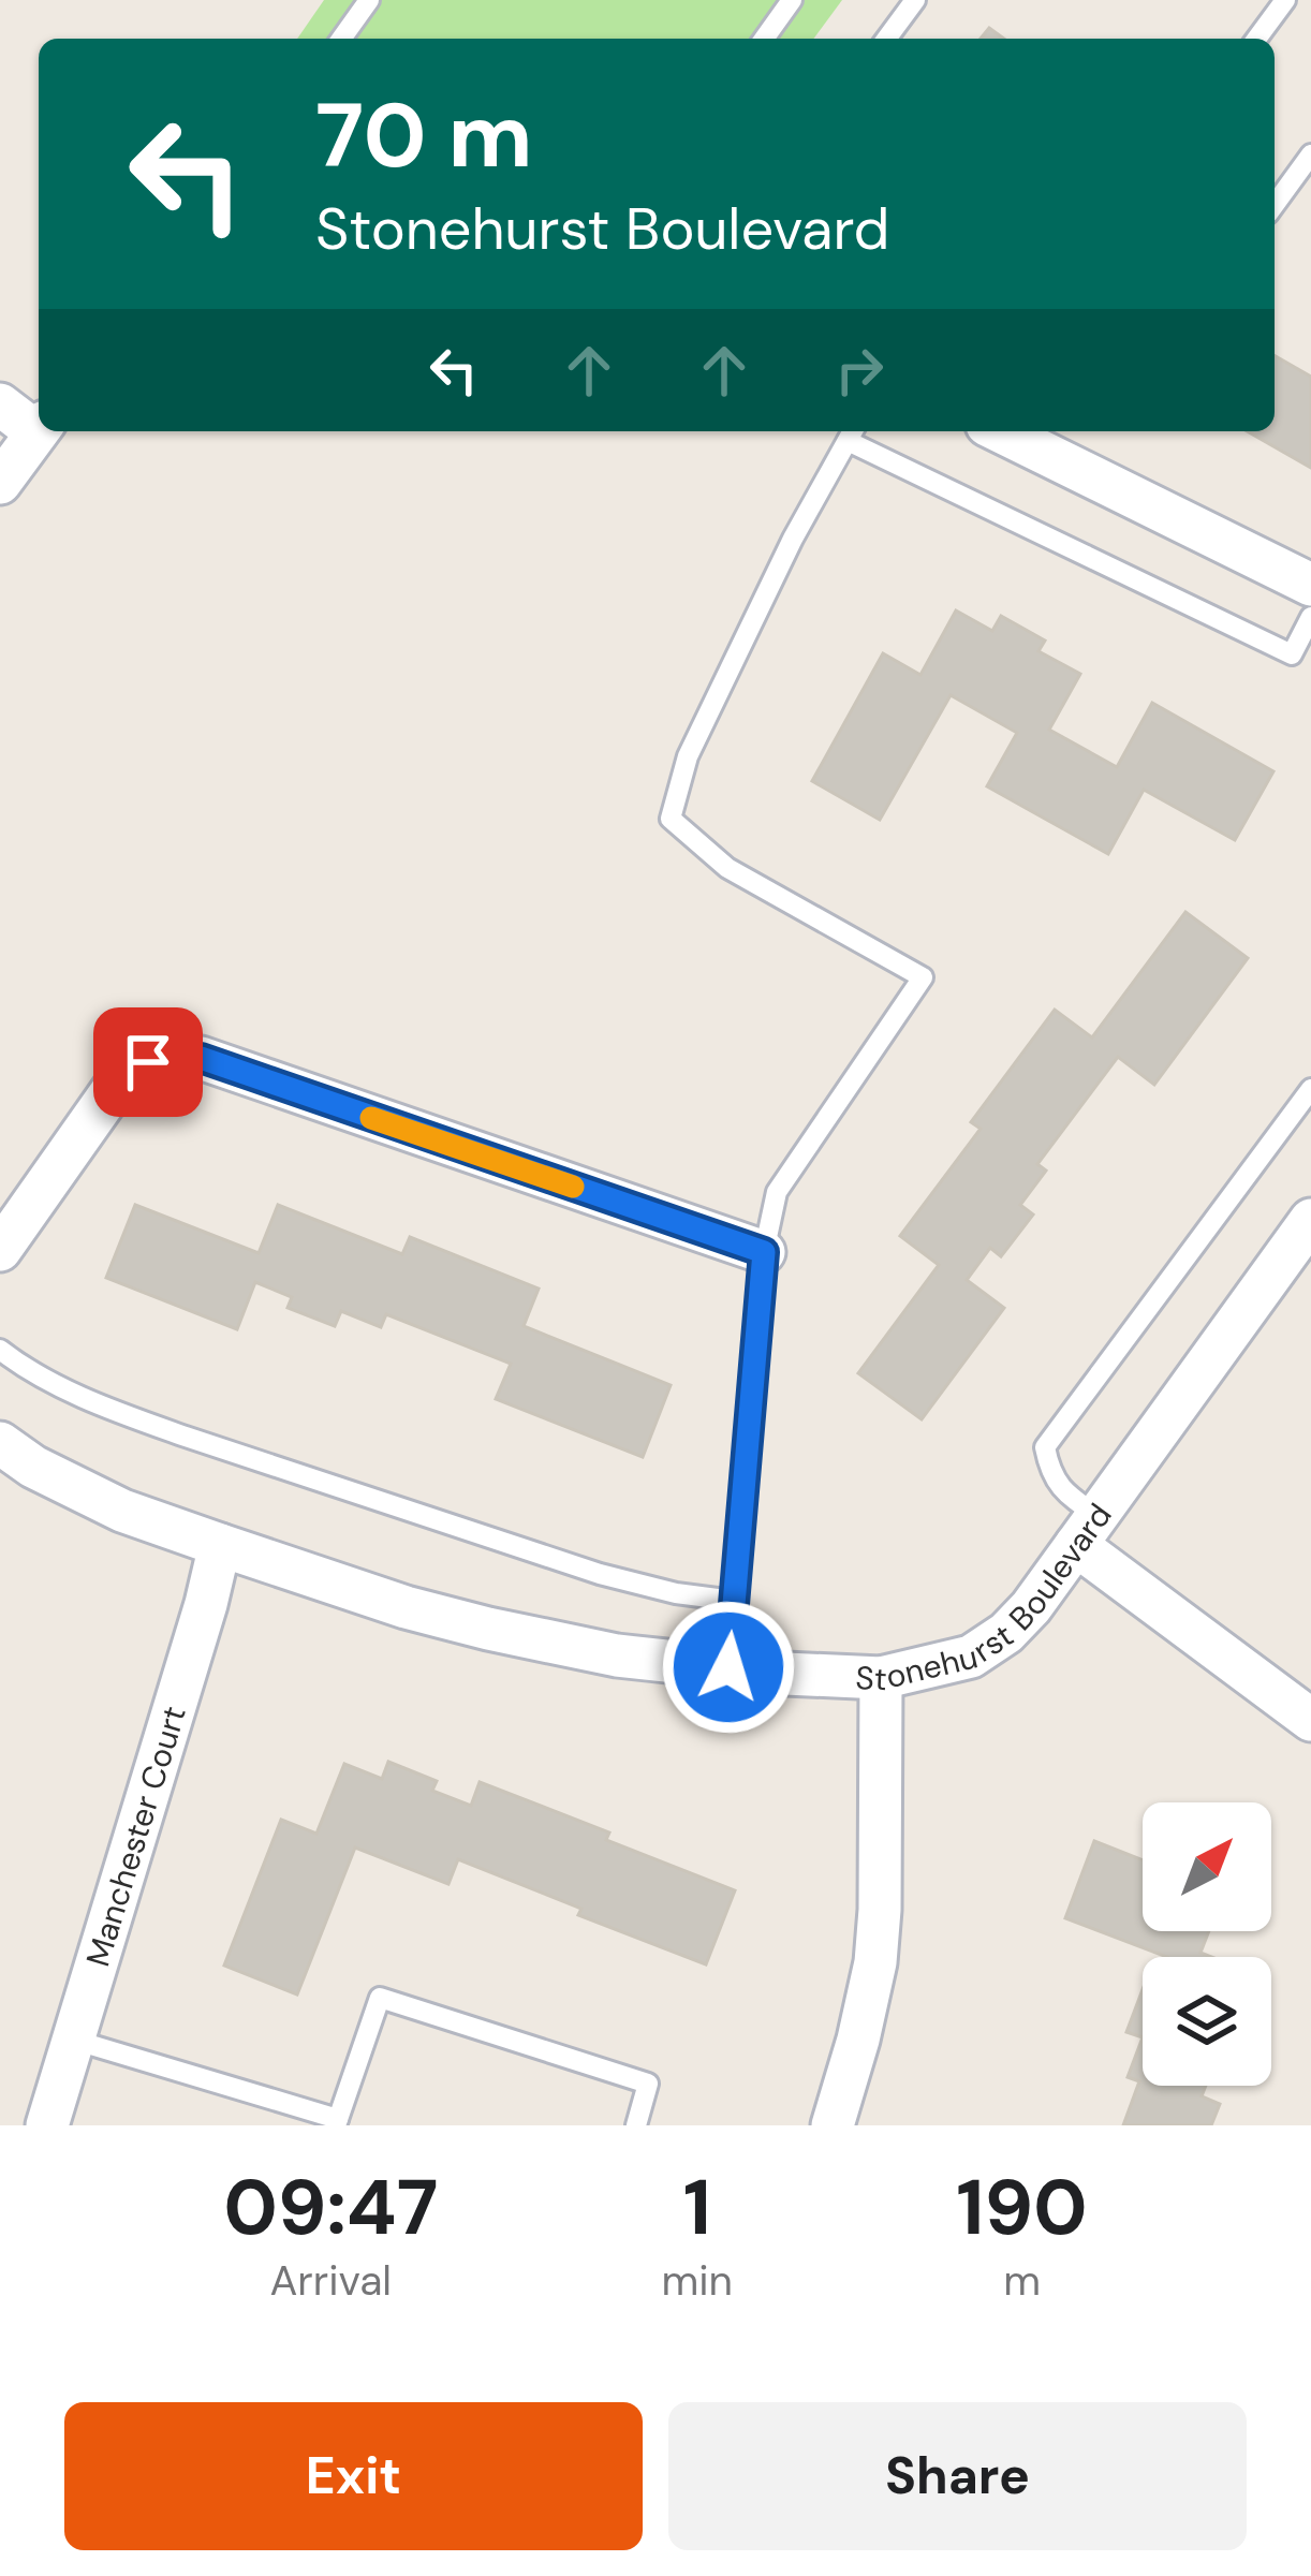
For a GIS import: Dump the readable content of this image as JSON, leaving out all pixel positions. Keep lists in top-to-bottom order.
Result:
{
  "streets": {
    "street": ["Stonehurst Boulevard", "Manchester Court"]
  },
  "crossings": [
    ["Stonehurst Boulevard", "Manchester Court"]
  ],
  "north": "top right",
  "page": {
    "turn": ["70 m", "Stonehurst Boulevard"],
    "eta": [
      "09:47",
      "Arrival",
      "1",
      "min",
      "190",
      "m"
    ],
    "buttons": ["Exit", "Share"]
  }
}
